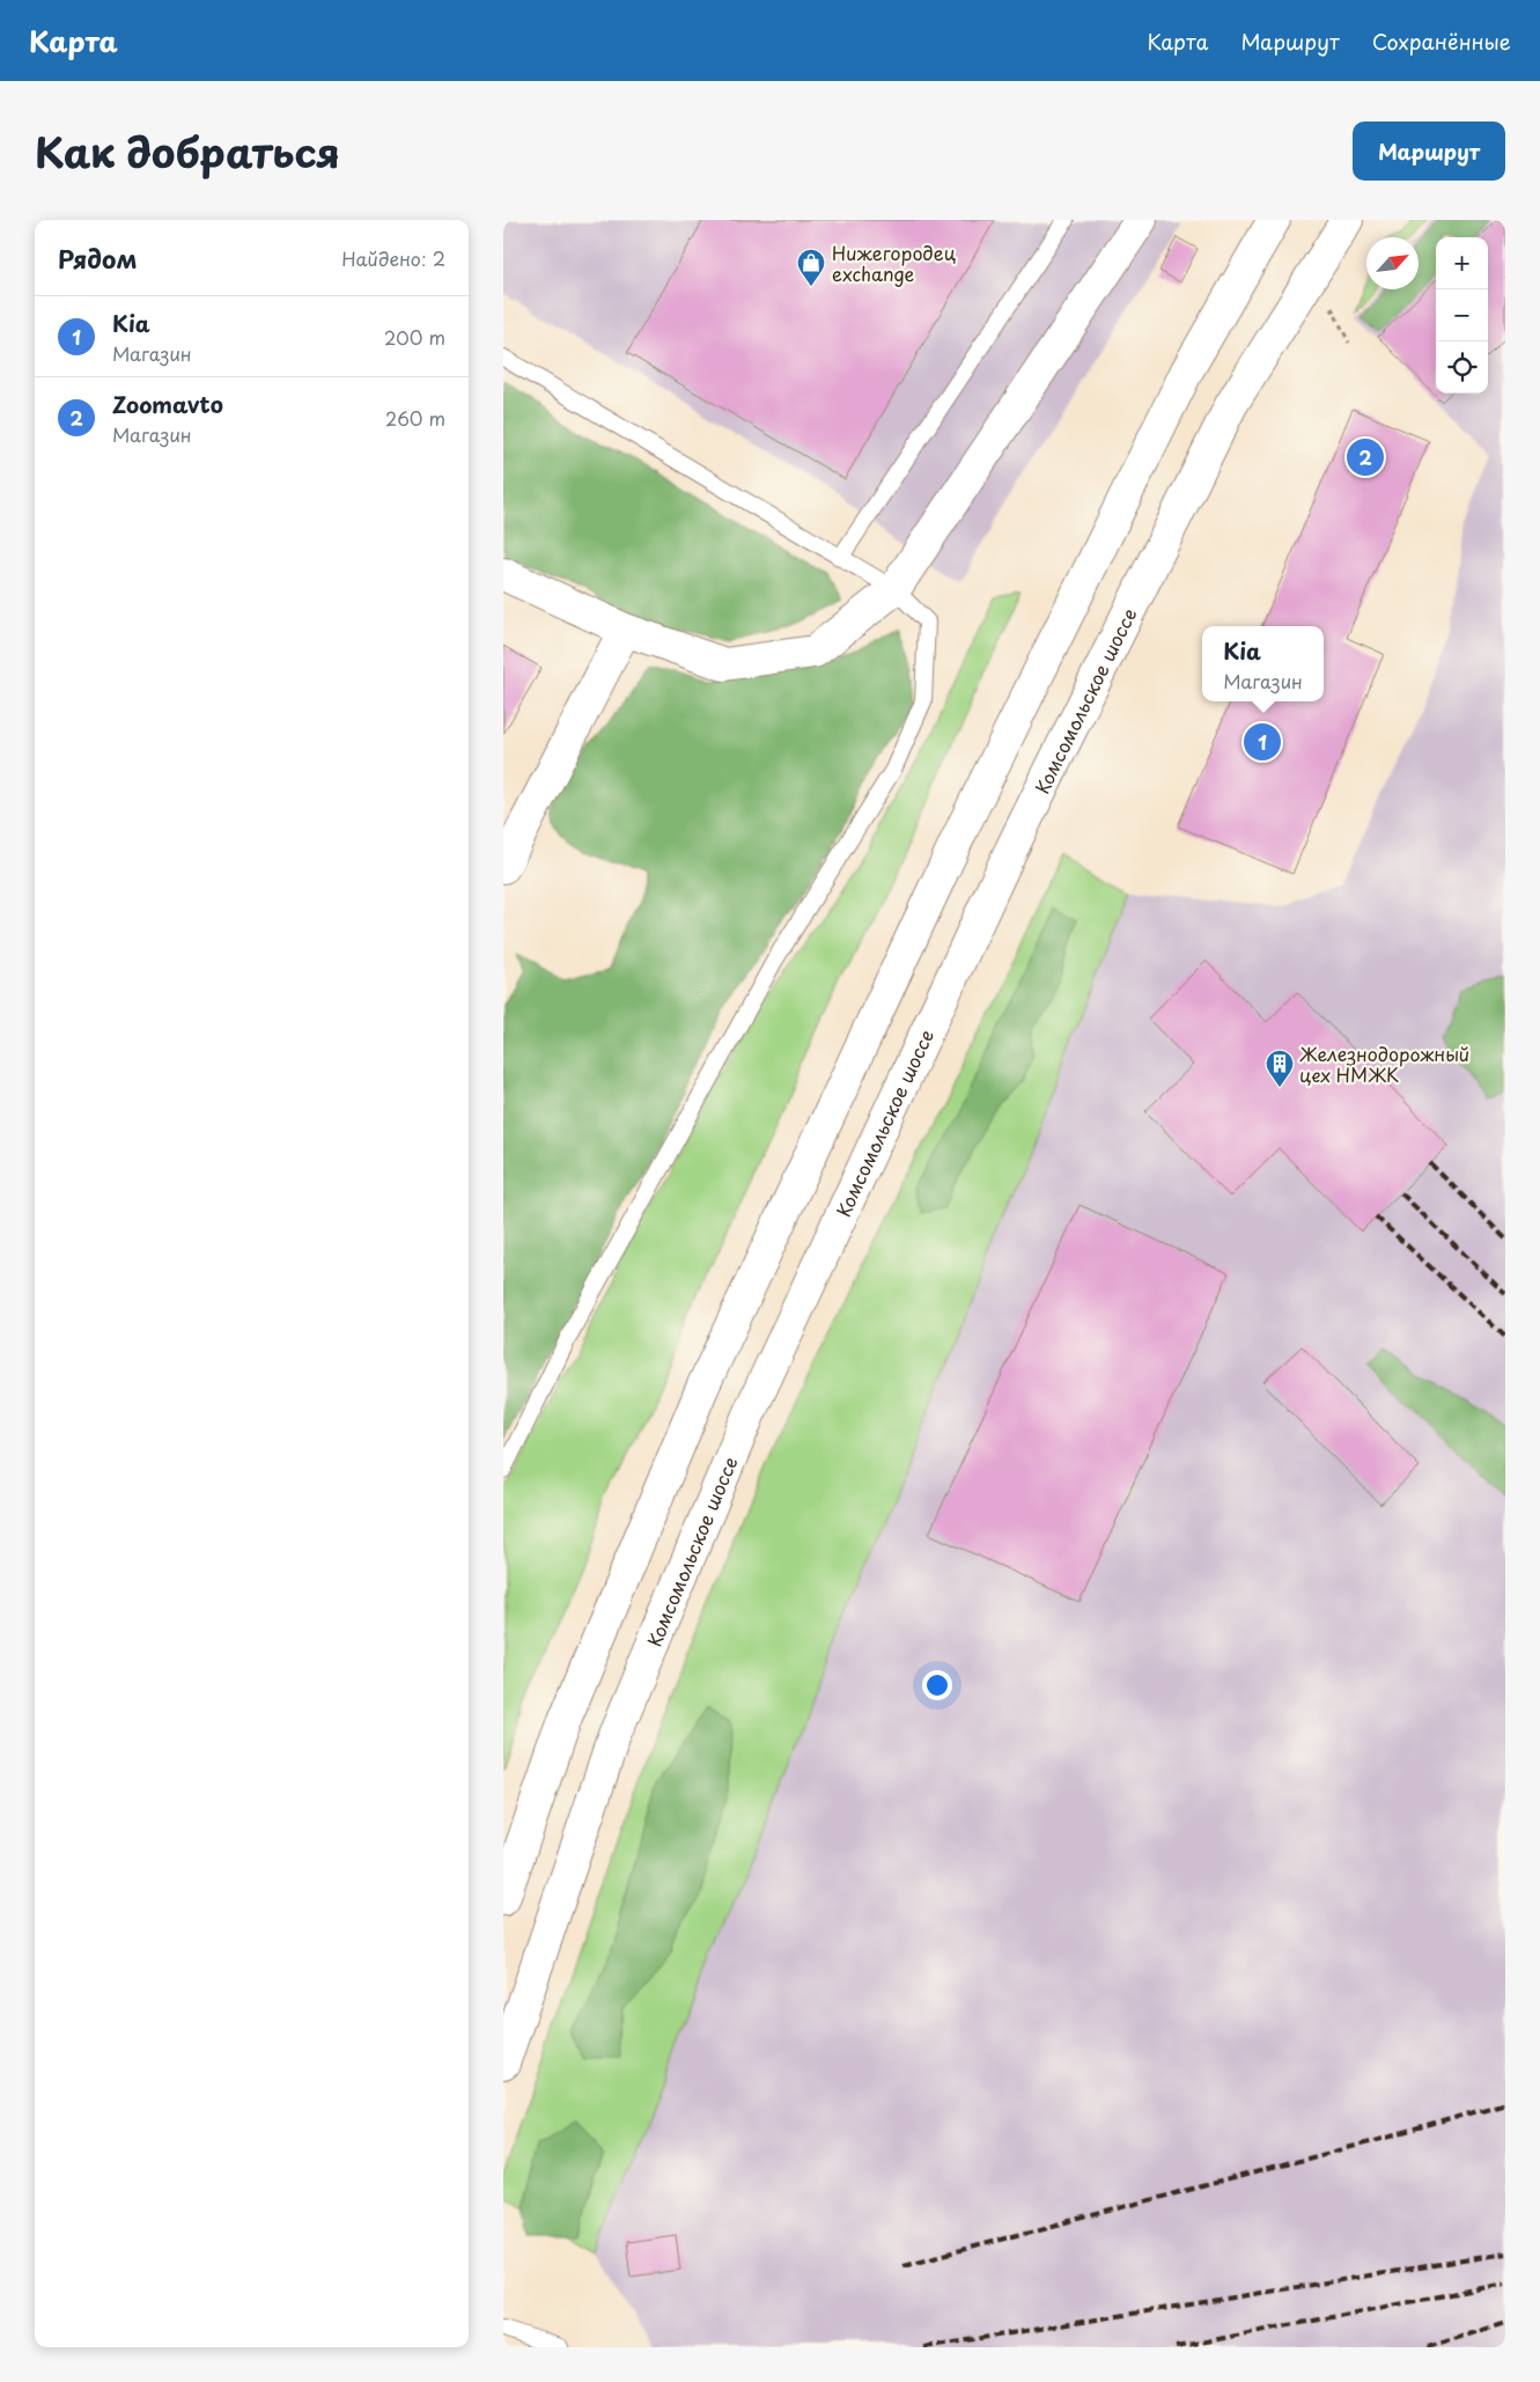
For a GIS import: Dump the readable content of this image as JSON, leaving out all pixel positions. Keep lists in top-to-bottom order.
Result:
{
  "streets": {
    "main road": ["Комсомольское шоссе"]
  },
  "places": {
    "shop": ["Нижегородец exchange"],
    "building": ["Железнодорожный цех НМЖК"]
  },
  "north": "top right",
  "page": {
    "header": "Карта",
    "nav": ["Карта", "Маршрут", "Сохранённые"],
    "title": "Как добраться",
    "buttons": "Маршрут",
    "heading": ["Рядом", "Найдено: 2"],
    "map_buttons": ["+", "−"],
    "list": [
      {
        "mark": "1",
        "name": "Kia",
        "note": "Магазин",
        "value": "200 m"
      },
      {
        "mark": "2",
        "name": "Zoomavto",
        "note": "Магазин",
        "value": "260 m"
      }
    ],
    "pins": ["2", "1"],
    "popup": ["Kia", "Магазин"]
  }
}
